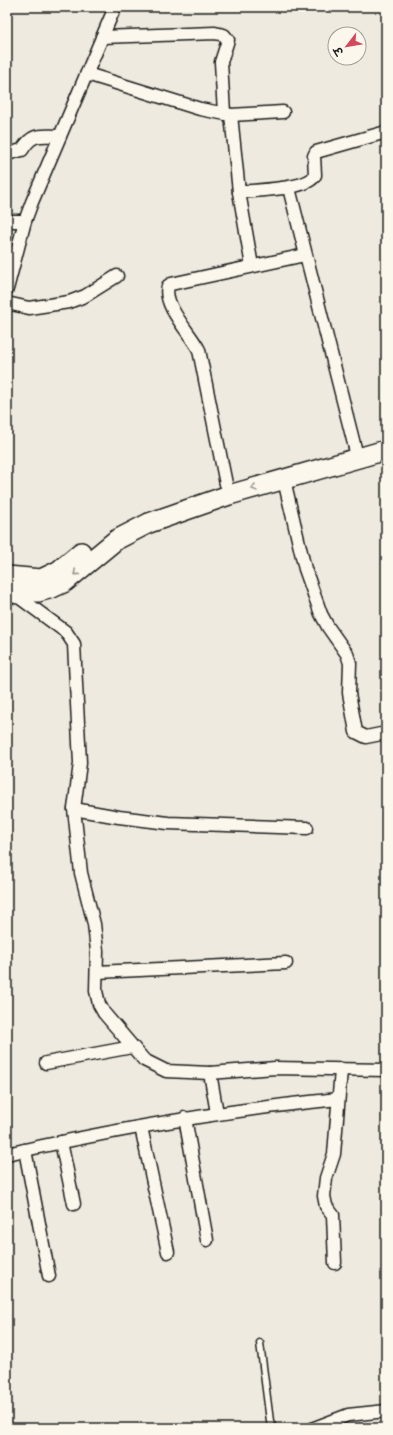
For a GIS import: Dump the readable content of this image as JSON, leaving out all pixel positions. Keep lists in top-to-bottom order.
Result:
{
  "north": "bottom left"
}
